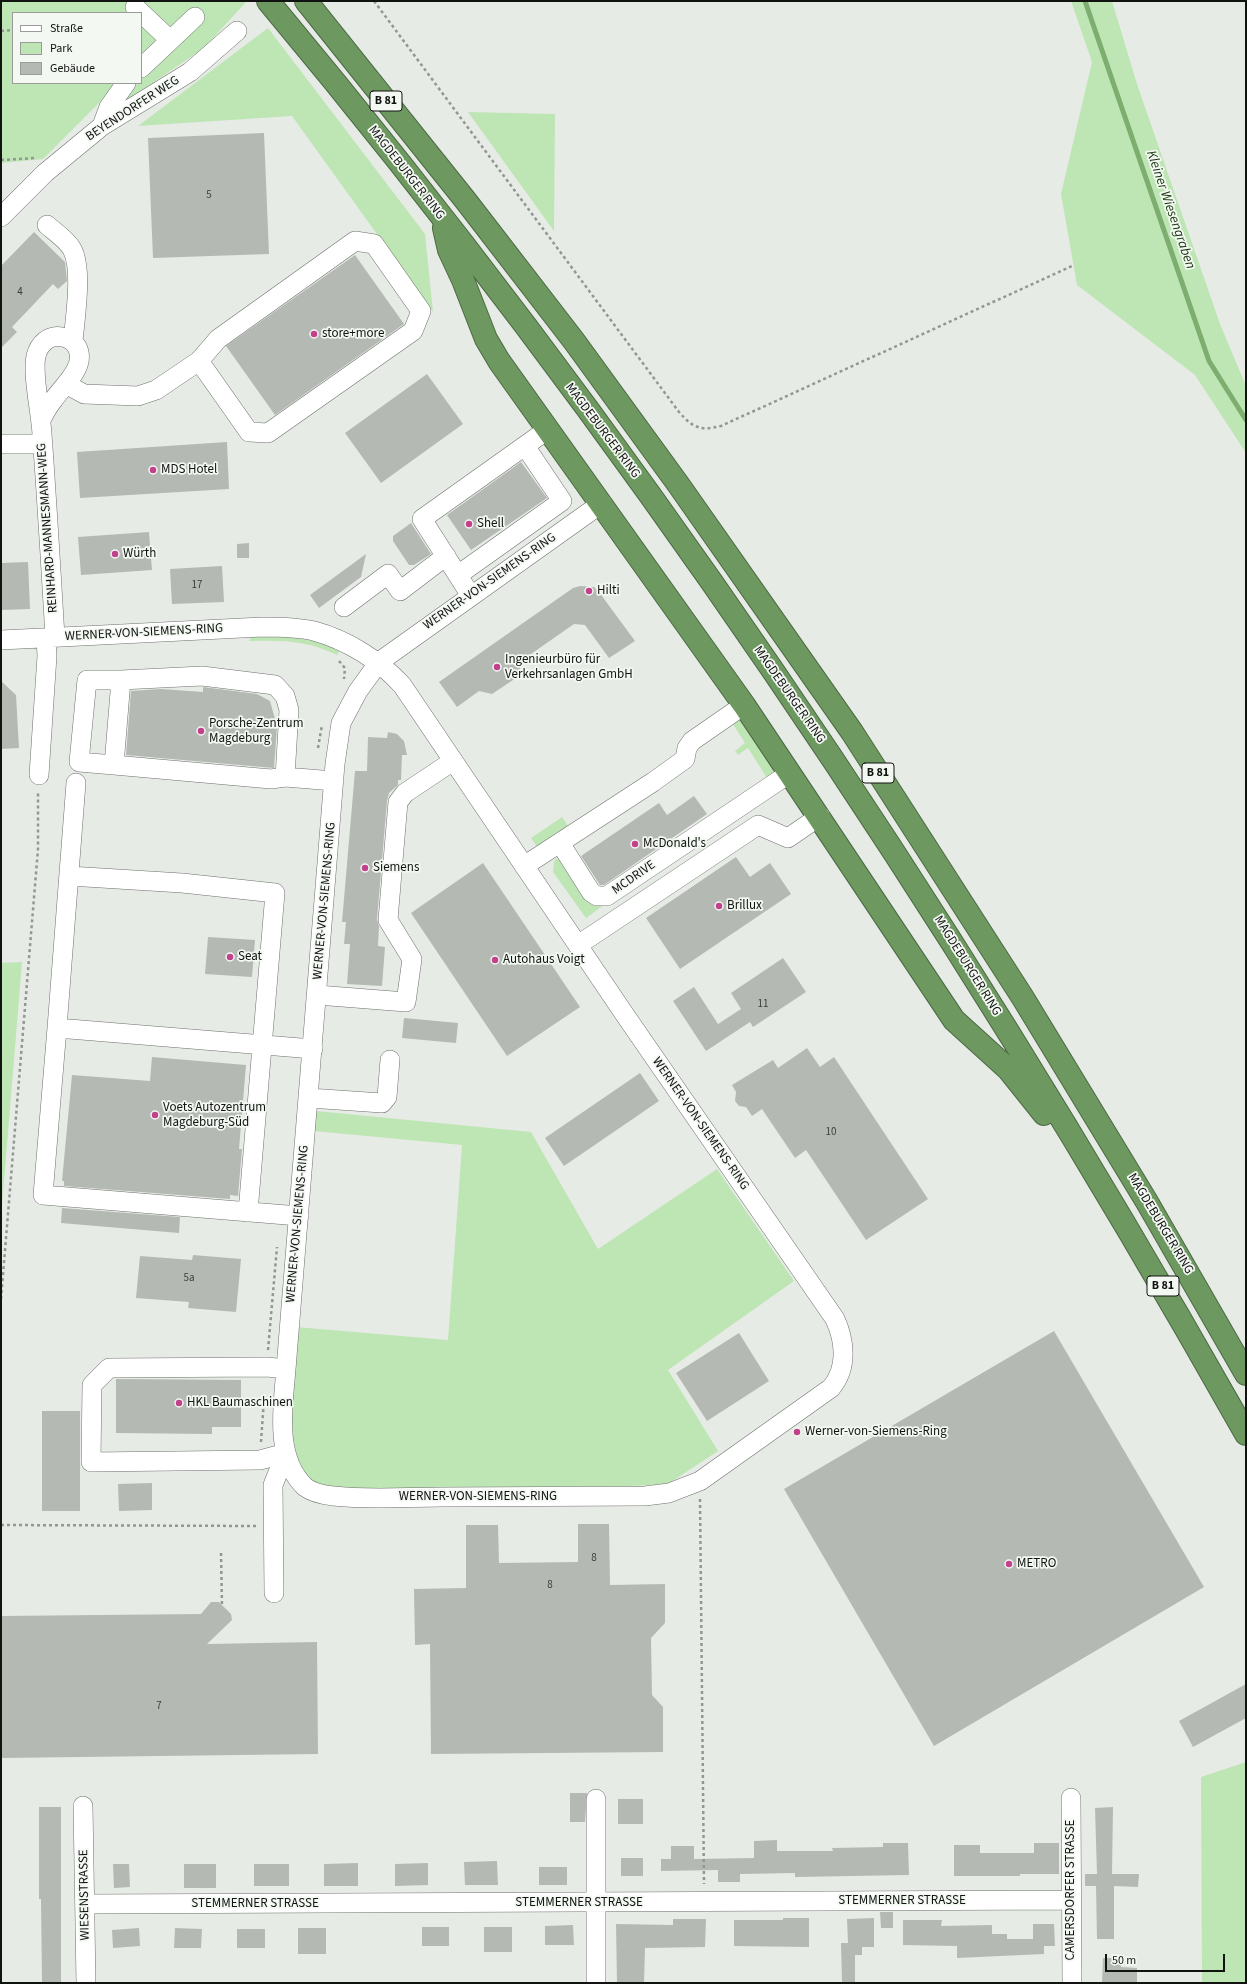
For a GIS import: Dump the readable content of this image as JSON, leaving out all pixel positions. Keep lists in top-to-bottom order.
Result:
{
  "streets": {
    "highway": ["B 81", "MAGDEBURGER RING"],
    "street": [
      "BEYENDORFER WEG",
      "REINHARD-MANNESMANN-WEG",
      "WERNER-VON-SIEMENS-RING",
      "MCDRIVE",
      "CAMERSDORFER STRASSE",
      "WIESENSTRASSE",
      "STEMMERNER STRASSE"
    ]
  },
  "crossings": [
    ["REINHARD-MANNESMANN-WEG", "WERNER-VON-SIEMENS-RING"],
    ["CAMERSDORFER STRASSE", "STEMMERNER STRASSE"],
    ["WIESENSTRASSE", "STEMMERNER STRASSE"]
  ],
  "water": ["Kleiner Wiesengraben"],
  "places": [
    "store+more",
    "MDS Hotel",
    "Shell",
    "Würth",
    "Hilti",
    "Ingenieurbüro für Verkehrsanlagen GmbH",
    "Porsche-Zentrum Magdeburg",
    "McDonald's",
    "Siemens",
    "Brillux",
    "Seat",
    "Autohaus Voigt",
    "Voets Autozentrum Magdeburg-Süd",
    "HKL Baumaschinen",
    "Werner-von-Siemens-Ring",
    "METRO"
  ],
  "house_numbers": [
    "5",
    "4",
    "17",
    "11",
    "10",
    "5a",
    "8",
    "8",
    "7"
  ],
  "legend": ["Straße", "Park", "Gebäude"],
  "scale_bar": "50 m"
}
